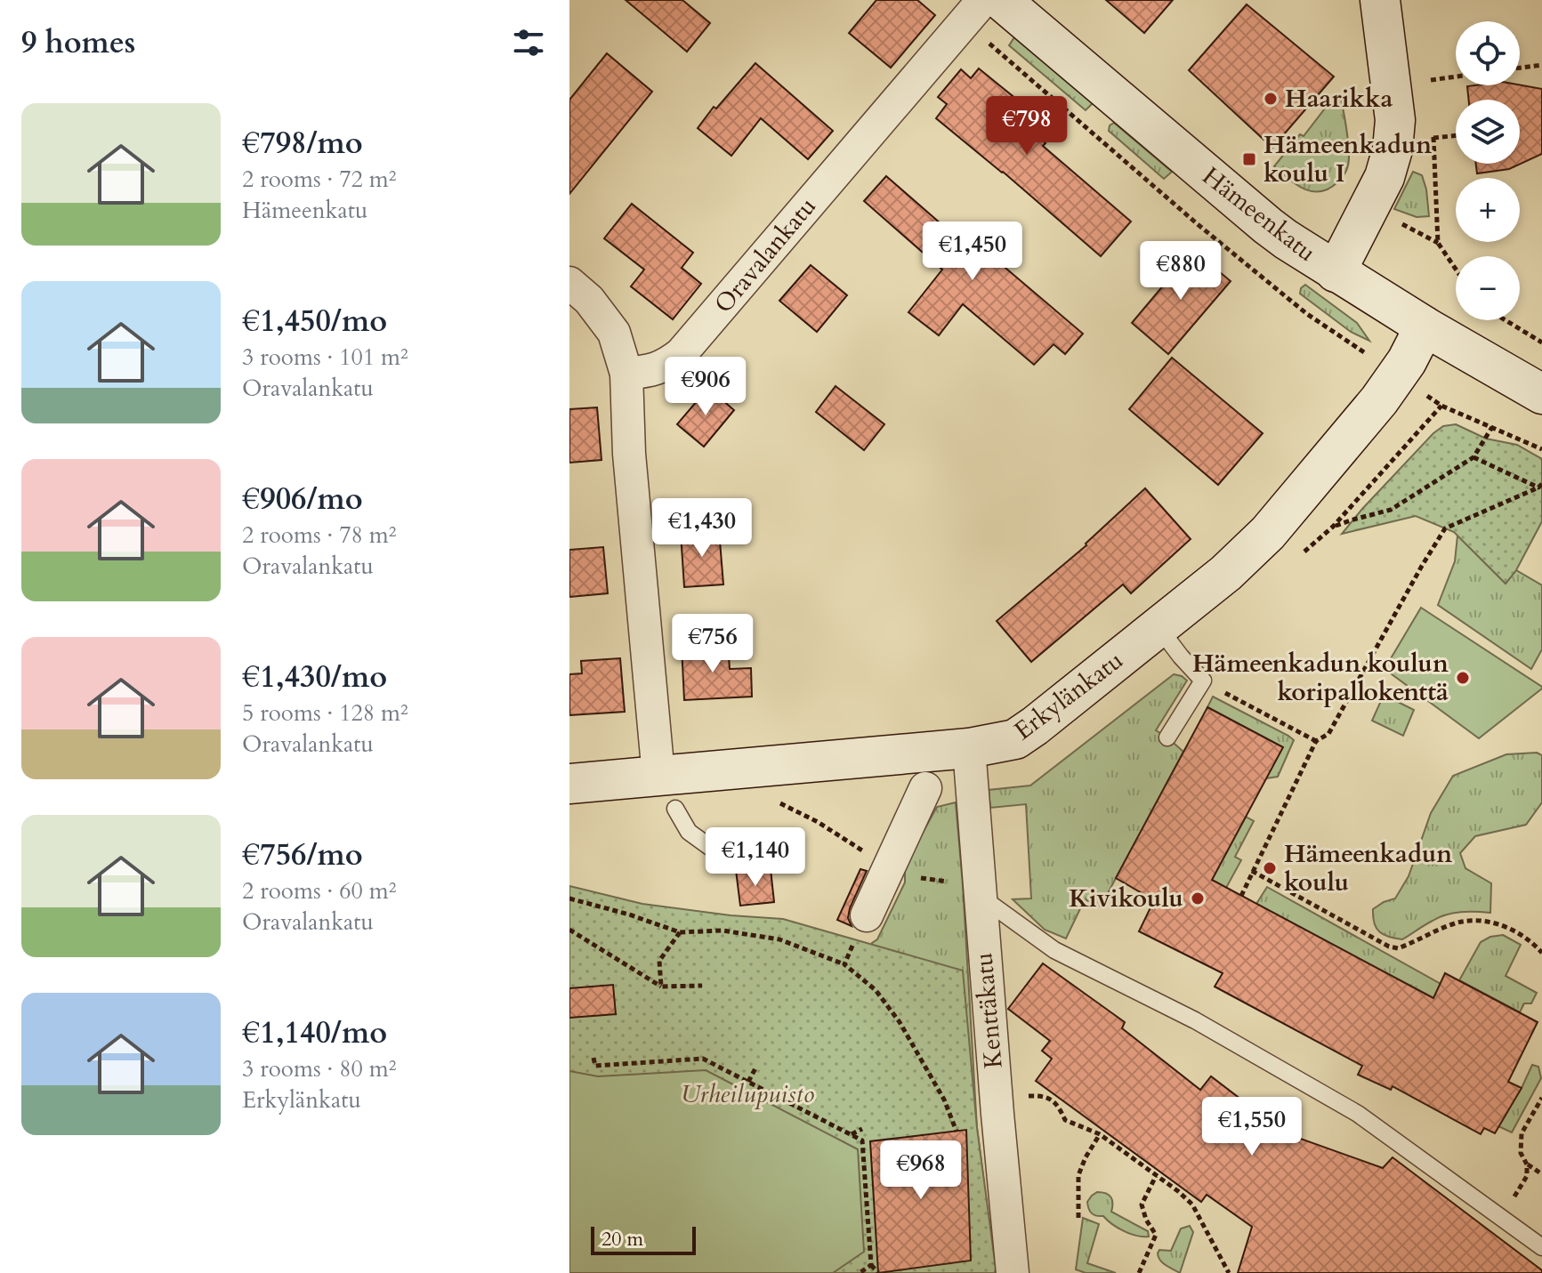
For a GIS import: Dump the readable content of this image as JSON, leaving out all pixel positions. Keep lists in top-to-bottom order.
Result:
{
  "streets": {
    "street": [
      "Hämeenkatu",
      "Oravalankatu",
      "Erkylänkatu",
      "Kenttäkatu"
    ]
  },
  "crossings": [
    ["Hämeenkatu", "Erkylänkatu"],
    ["Erkylänkatu", "Kenttäkatu"]
  ],
  "parks": ["Urheilupuisto"],
  "places": {
    "other": [
      "Haarikka",
      "Hämeenkadun koulun koripallokenttä",
      "Hämeenkadun koulu",
      "Kivikoulu"
    ],
    "transit": ["Hämeenkadun koulu I"]
  },
  "scale_bar": "20 m",
  "page": {
    "heading": "9 homes",
    "map_buttons": ["+", "−"],
    "list": [
      {
        "name": "€798/mo",
        "note": "2 rooms · 72 m² · Hämeenkatu"
      },
      {
        "name": "€1,450/mo",
        "note": "3 rooms · 101 m² · Oravalankatu"
      },
      {
        "name": "€906/mo",
        "note": "2 rooms · 78 m² · Oravalankatu"
      },
      {
        "name": "€1,430/mo",
        "note": "5 rooms · 128 m² · Oravalankatu"
      },
      {
        "name": "€756/mo",
        "note": "2 rooms · 60 m² · Oravalankatu"
      },
      {
        "name": "€1,140/mo",
        "note": "3 rooms · 80 m² · Erkylänkatu"
      }
    ],
    "price": [
      "€798",
      "€1,450",
      "€880",
      "€906",
      "€1,430",
      "€756",
      "€1,140",
      "€1,550",
      "€968"
    ],
    "scale": "20 m"
  }
}
